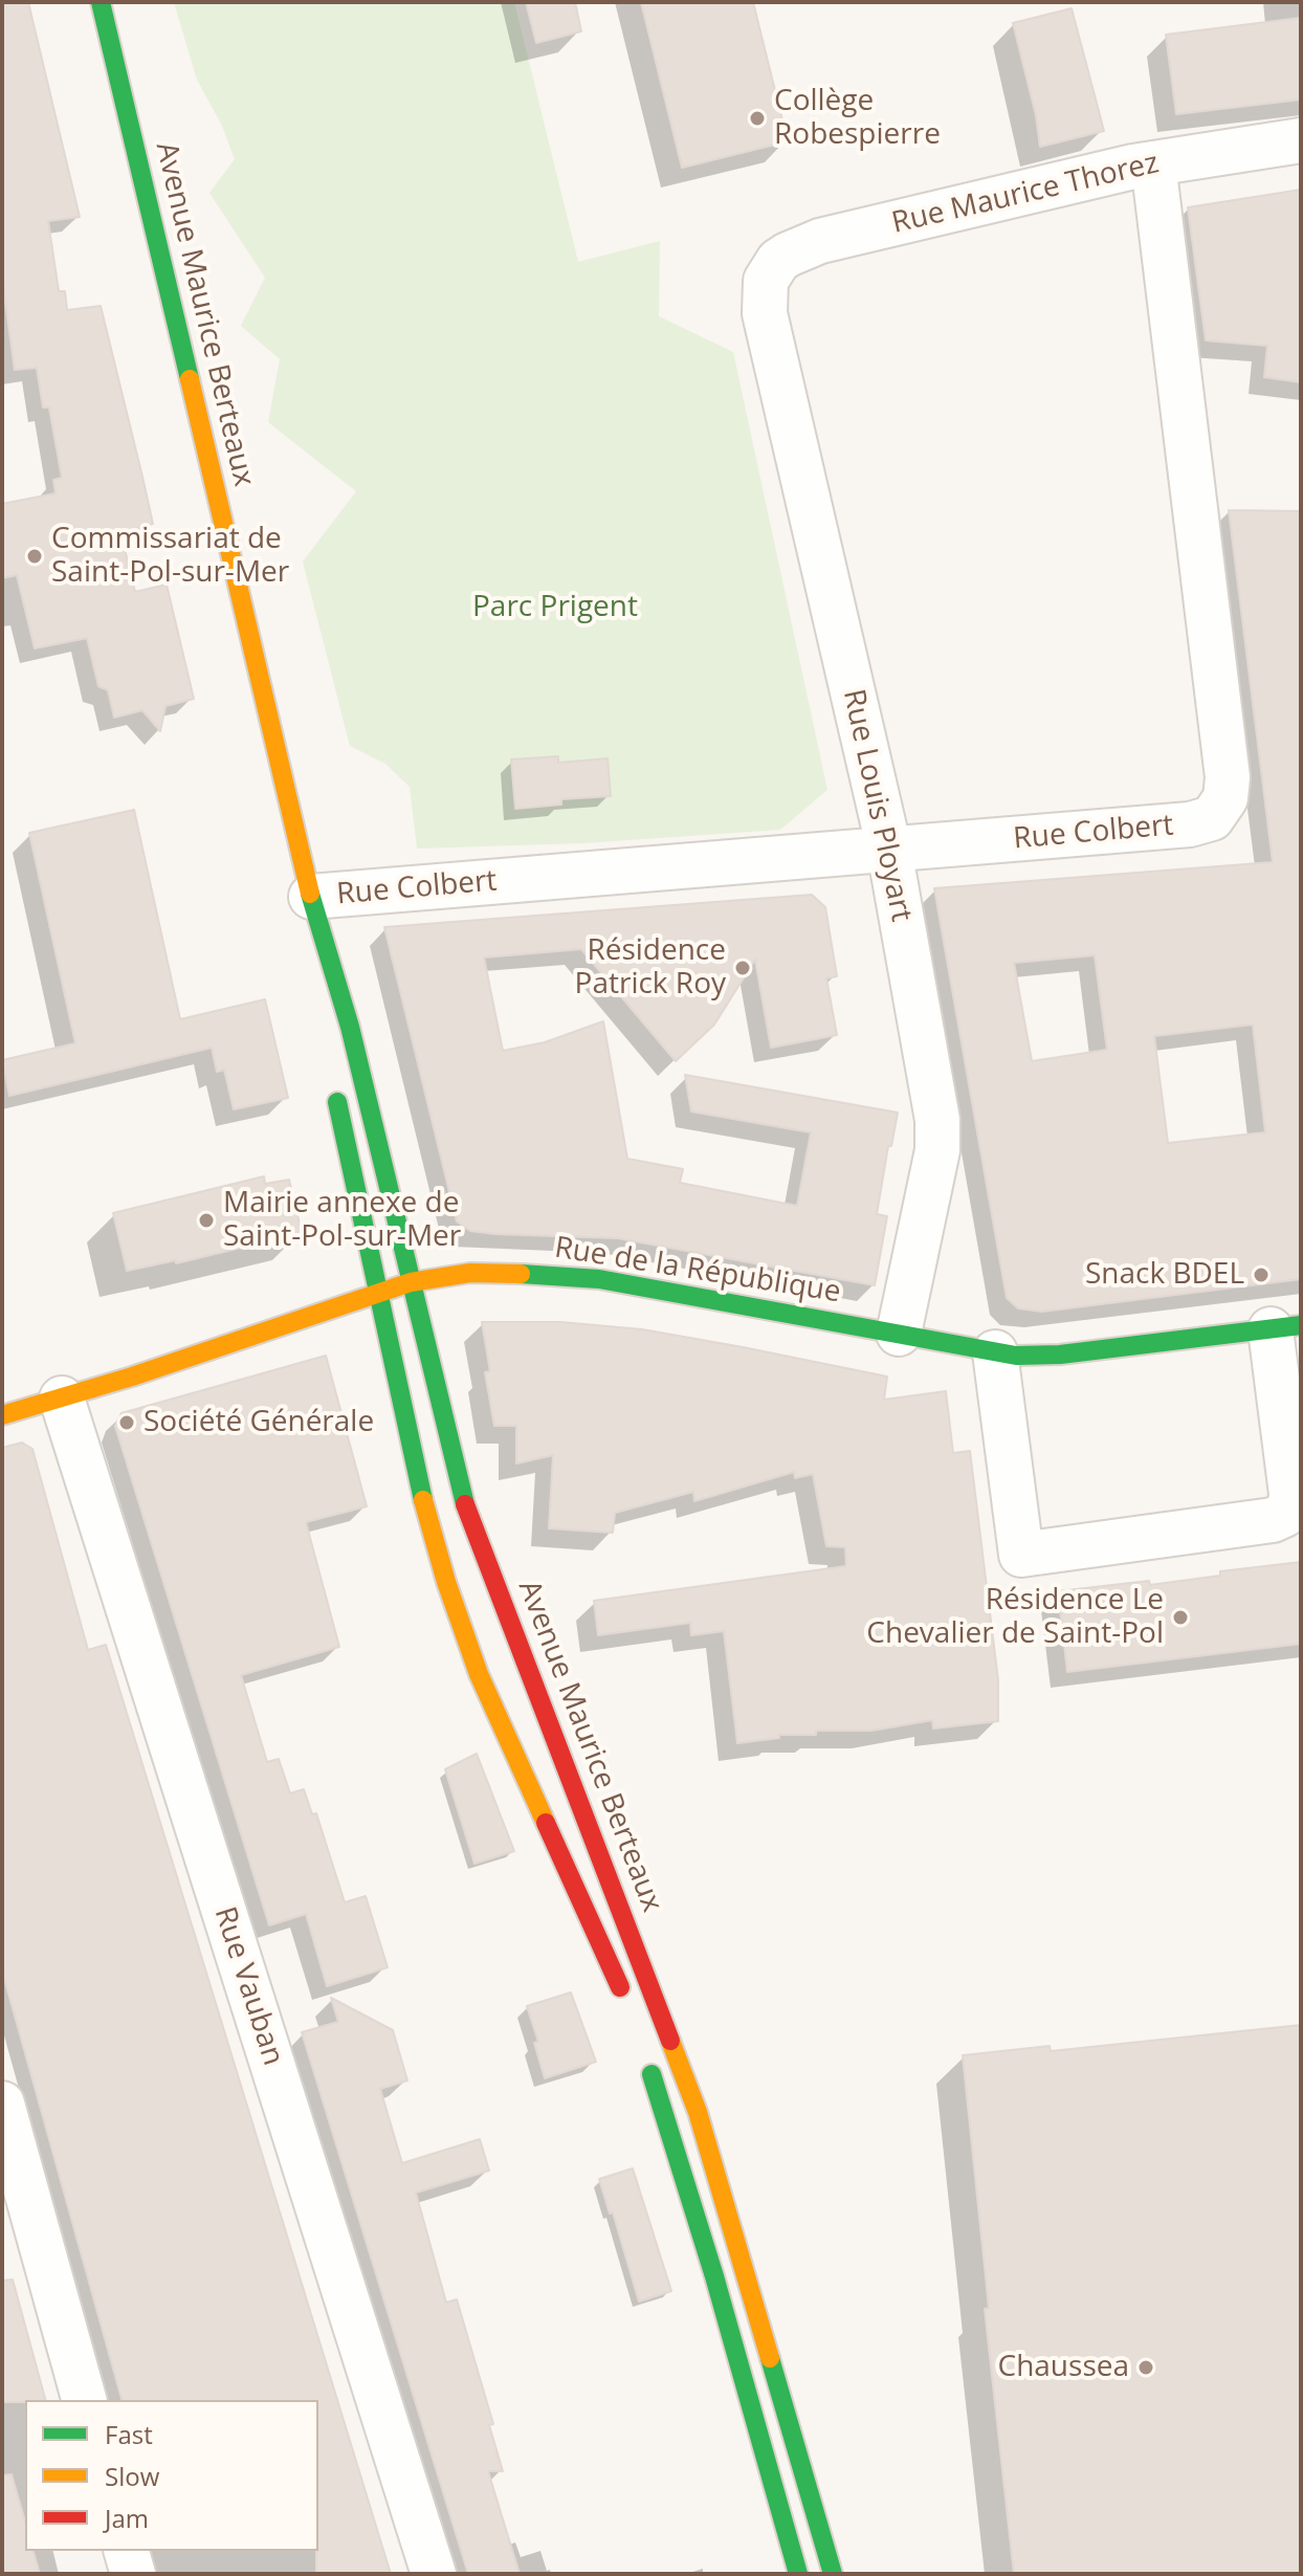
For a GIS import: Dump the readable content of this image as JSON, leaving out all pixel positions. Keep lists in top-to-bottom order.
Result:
{
  "streets": {
    "street": [
      "Rue Maurice Thorez",
      "Avenue Maurice Berteaux",
      "Rue Louis Ployart",
      "Rue Colbert",
      "Rue de la République",
      "Rue Vauban"
    ]
  },
  "crossings": [
    ["Rue Maurice Thorez", "Rue Louis Ployart"],
    ["Rue Maurice Thorez", "Rue Colbert"],
    ["Avenue Maurice Berteaux", "Rue Colbert"],
    ["Avenue Maurice Berteaux", "Rue de la République"],
    ["Rue Louis Ployart", "Rue Colbert"],
    ["Rue Louis Ployart", "Rue de la République"],
    ["Rue de la République", "Rue Vauban"]
  ],
  "parks": ["Parc Prigent"],
  "places": [
    "Collège Robespierre",
    "Commissariat de Saint-Pol-sur-Mer",
    "Résidence Patrick Roy",
    "Mairie annexe de Saint-Pol-sur-Mer",
    "Snack BDEL",
    "Société Générale",
    "Résidence Le Chevalier de Saint-Pol",
    "Chaussea"
  ],
  "legend": ["Fast", "Slow", "Jam"]
}
